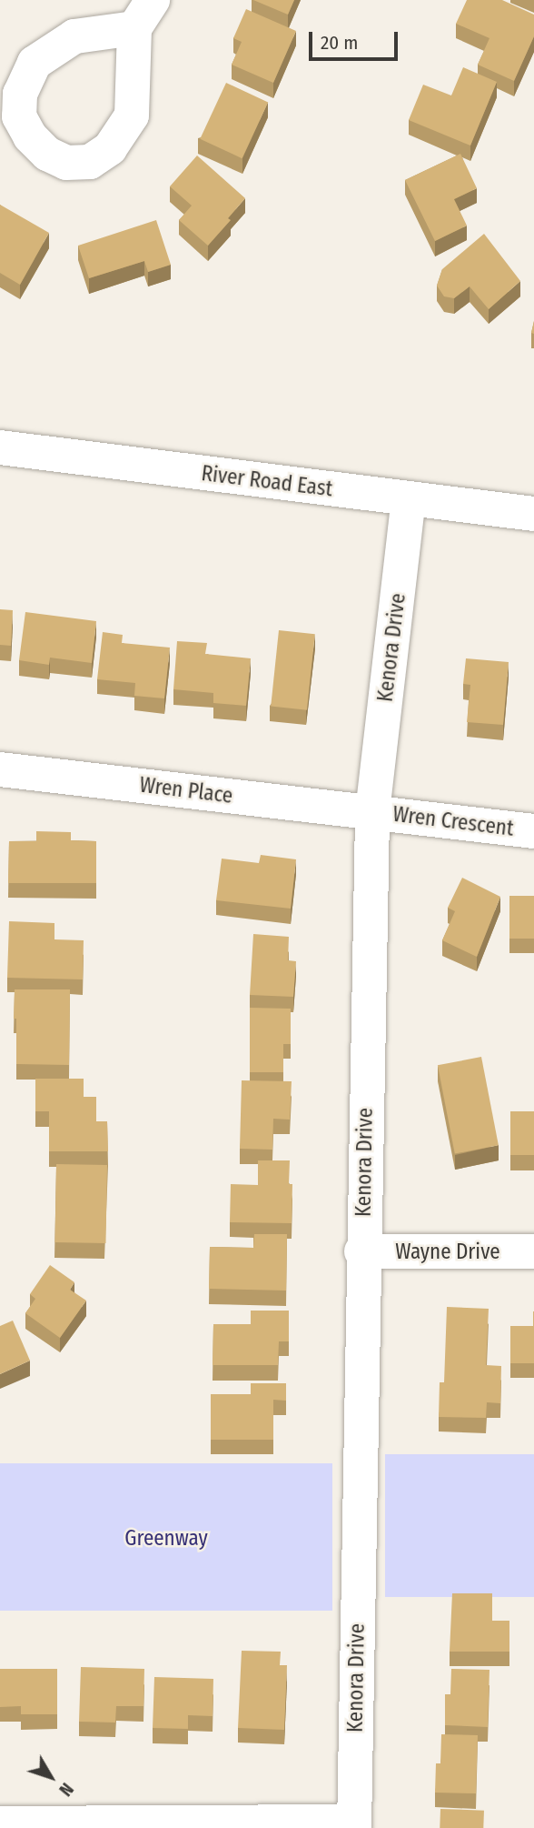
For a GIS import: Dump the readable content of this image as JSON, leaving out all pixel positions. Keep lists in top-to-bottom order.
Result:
{
  "streets": {
    "street": [
      "River Road East",
      "Kenora Drive",
      "Wren Place",
      "Wren Crescent",
      "Wayne Drive"
    ]
  },
  "crossings": [
    ["River Road East", "Kenora Drive"],
    ["Kenora Drive", "Wren Place"],
    ["Kenora Drive", "Wren Crescent"],
    ["Kenora Drive", "Wayne Drive"],
    ["Wren Place", "Wren Crescent"]
  ],
  "parks": ["Greenway"],
  "scale_bar": "20 m",
  "north": "bottom right"
}
